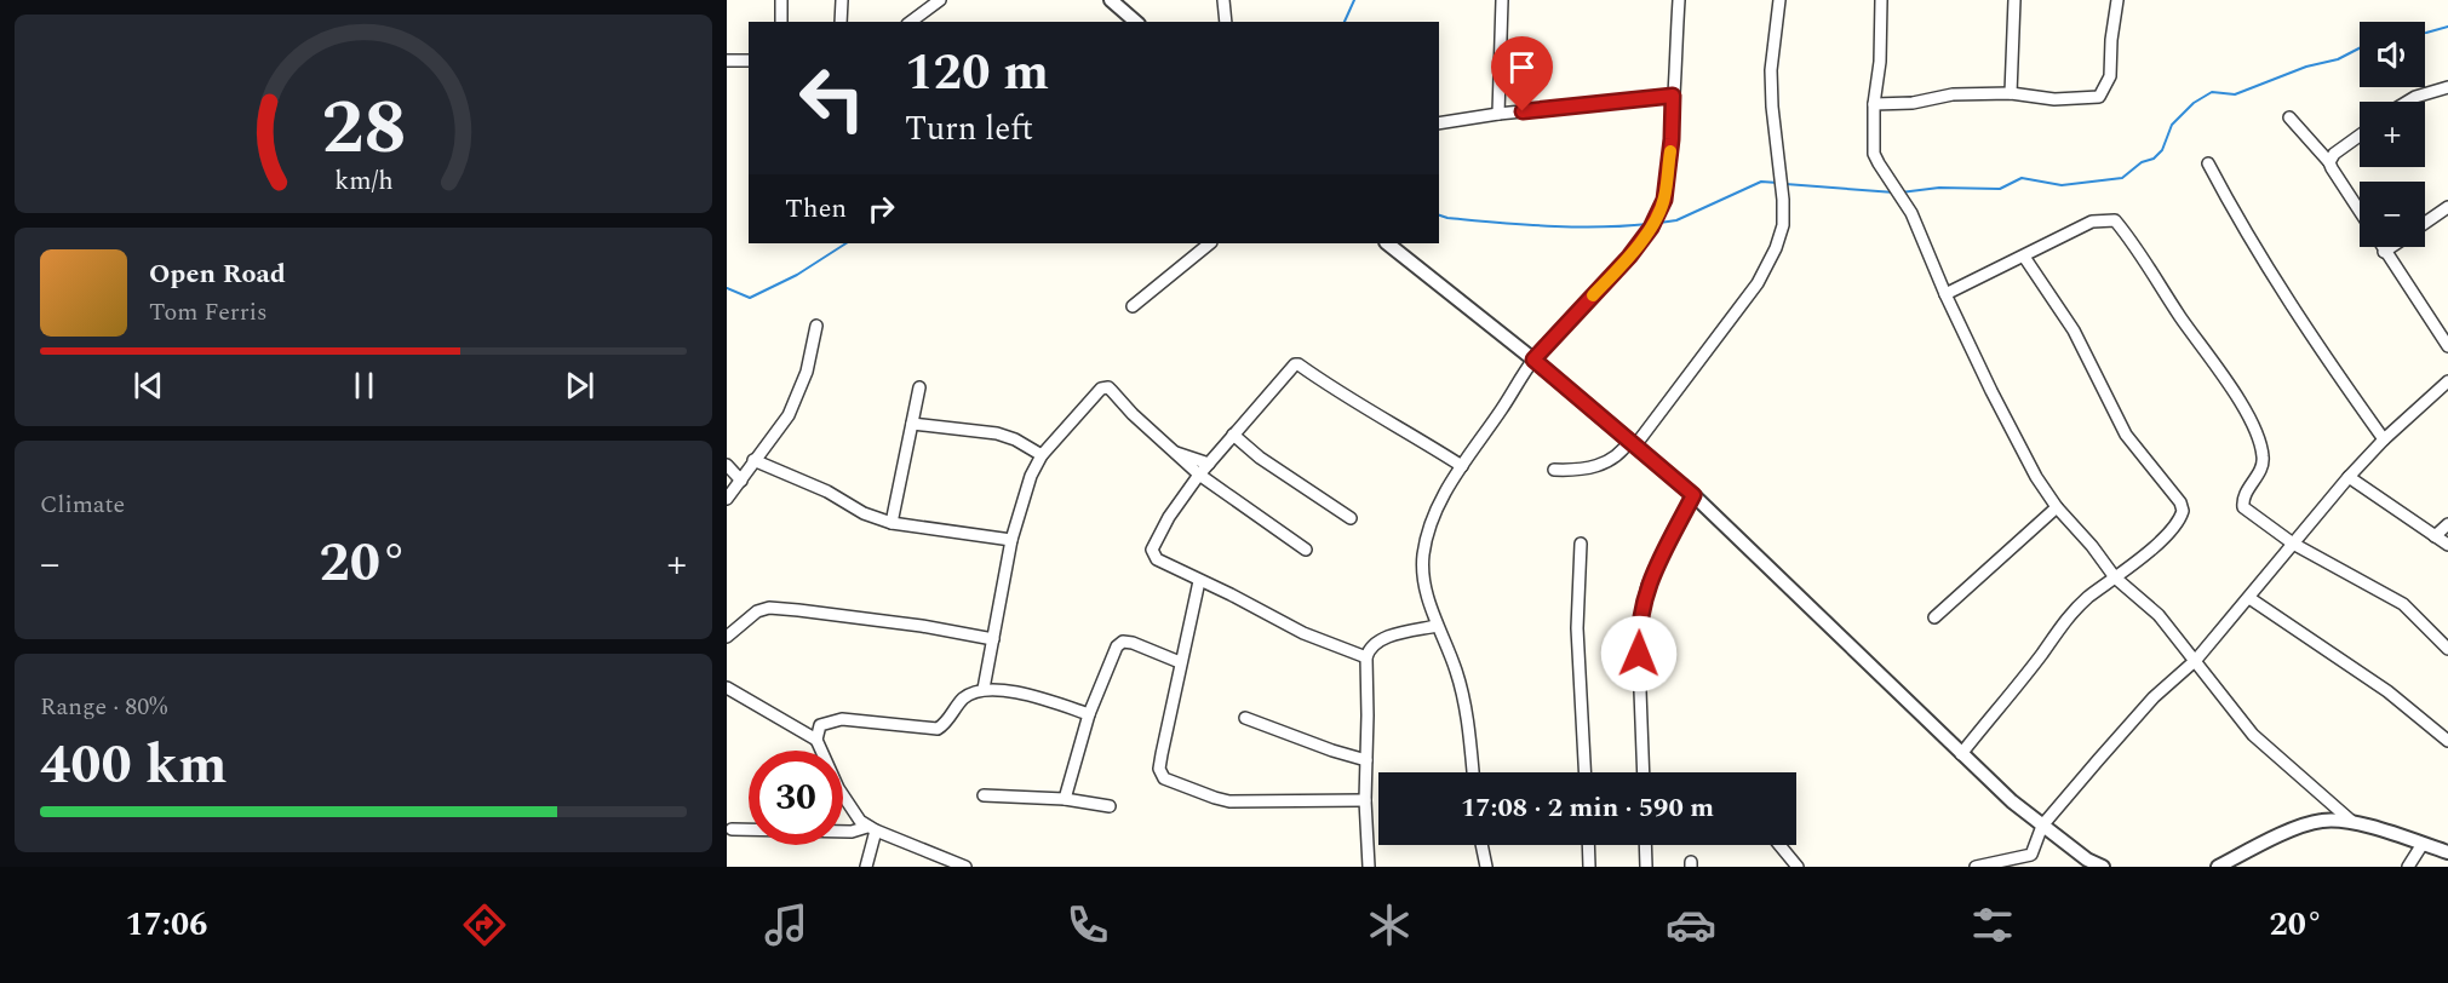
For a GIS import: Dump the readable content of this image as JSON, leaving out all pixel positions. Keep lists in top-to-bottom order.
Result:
{
  "page": {
    "map_buttons": ["+", "−"],
    "turn": ["120 m", "Turn left"],
    "then": "Then",
    "song": ["Open Road", "Tom Ferris"],
    "tile": [
      "Climate",
      ["Range · 80%", "400 km"]
    ],
    "heat": ["−", "20°", "+"],
    "limit": "30",
    "trip": "17:08 · 2 min · 590 m",
    "tabs": ["17:06", "20°"],
    "gauge": ["28", "km/h"]
  }
}
